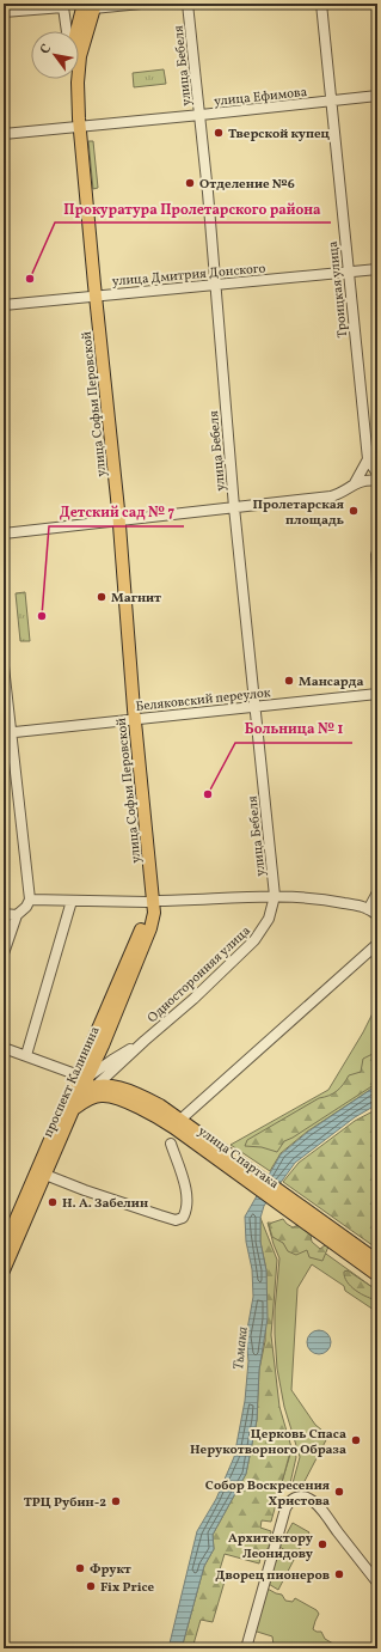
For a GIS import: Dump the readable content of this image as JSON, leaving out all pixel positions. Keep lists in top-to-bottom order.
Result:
{
  "streets": {
    "main road": ["улица Софьи Перовской", "проспект Калинина", "улица Спартака"],
    "street": [
      "улица Бебеля",
      "улица Ефимова",
      "улица Дмитрия Донского",
      "Троицкая улица",
      "Беляковский переулок",
      "Односторонняя улица"
    ]
  },
  "crossings": [
    ["улица Бебеля", "улица Ефимова"],
    ["улица Бебеля", "улица Дмитрия Донского"],
    ["улица Бебеля", "Беляковский переулок"],
    ["улица Бебеля", "Односторонняя улица"],
    ["улица Ефимова", "Троицкая улица"],
    ["улица Ефимова", "улица Софьи Перовской"],
    ["улица Дмитрия Донского", "Троицкая улица"],
    ["улица Дмитрия Донского", "улица Софьи Перовской"],
    ["улица Софьи Перовской", "Беляковский переулок"],
    ["улица Софьи Перовской", "проспект Калинина"],
    ["Односторонняя улица", "проспект Калинина"],
    ["Односторонняя улица", "улица Спартака"],
    ["проспект Калинина", "улица Спартака"]
  ],
  "water": ["Тьмака"],
  "places": [
    "Тверской купец",
    "Отделение №6",
    "Прокуратура Пролетарского района",
    "Пролетарская площадь",
    "Магнит",
    "Детский сад № 7",
    "Мансарда",
    "Больница № 1",
    "Н. А. Забелин",
    "Церковь Спаса Нерукотворного Образа",
    "Собор Воскресения Христова",
    "ТРЦ Рубин-2",
    "Архитектору Леонидову",
    "Фрукт",
    "Дворец пионеров",
    "Fix Price"
  ],
  "north": "top left"
}
